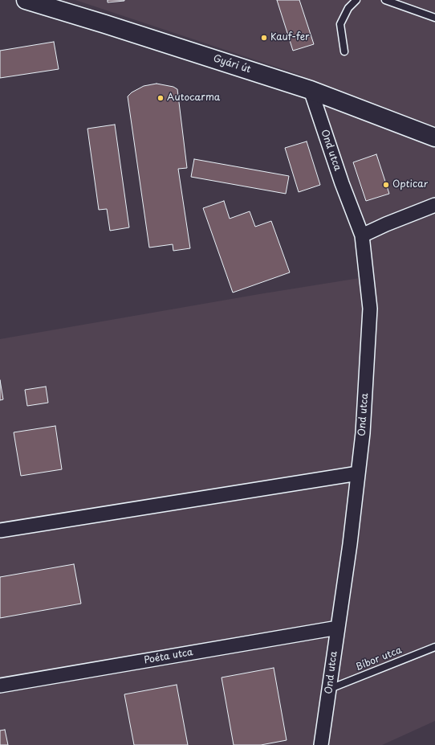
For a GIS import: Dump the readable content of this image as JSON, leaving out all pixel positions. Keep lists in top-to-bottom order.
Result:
{
  "streets": {
    "street": ["Gyári út", "Ond utca", "Poéta utca"],
    "lane": ["Bíbor utca"]
  },
  "crossings": [
    ["Gyári út", "Ond utca"],
    ["Ond utca", "Poéta utca"],
    ["Ond utca", "Bíbor utca"]
  ],
  "places": ["Kauf-fer", "Autocarma", "Opticar"]
}
